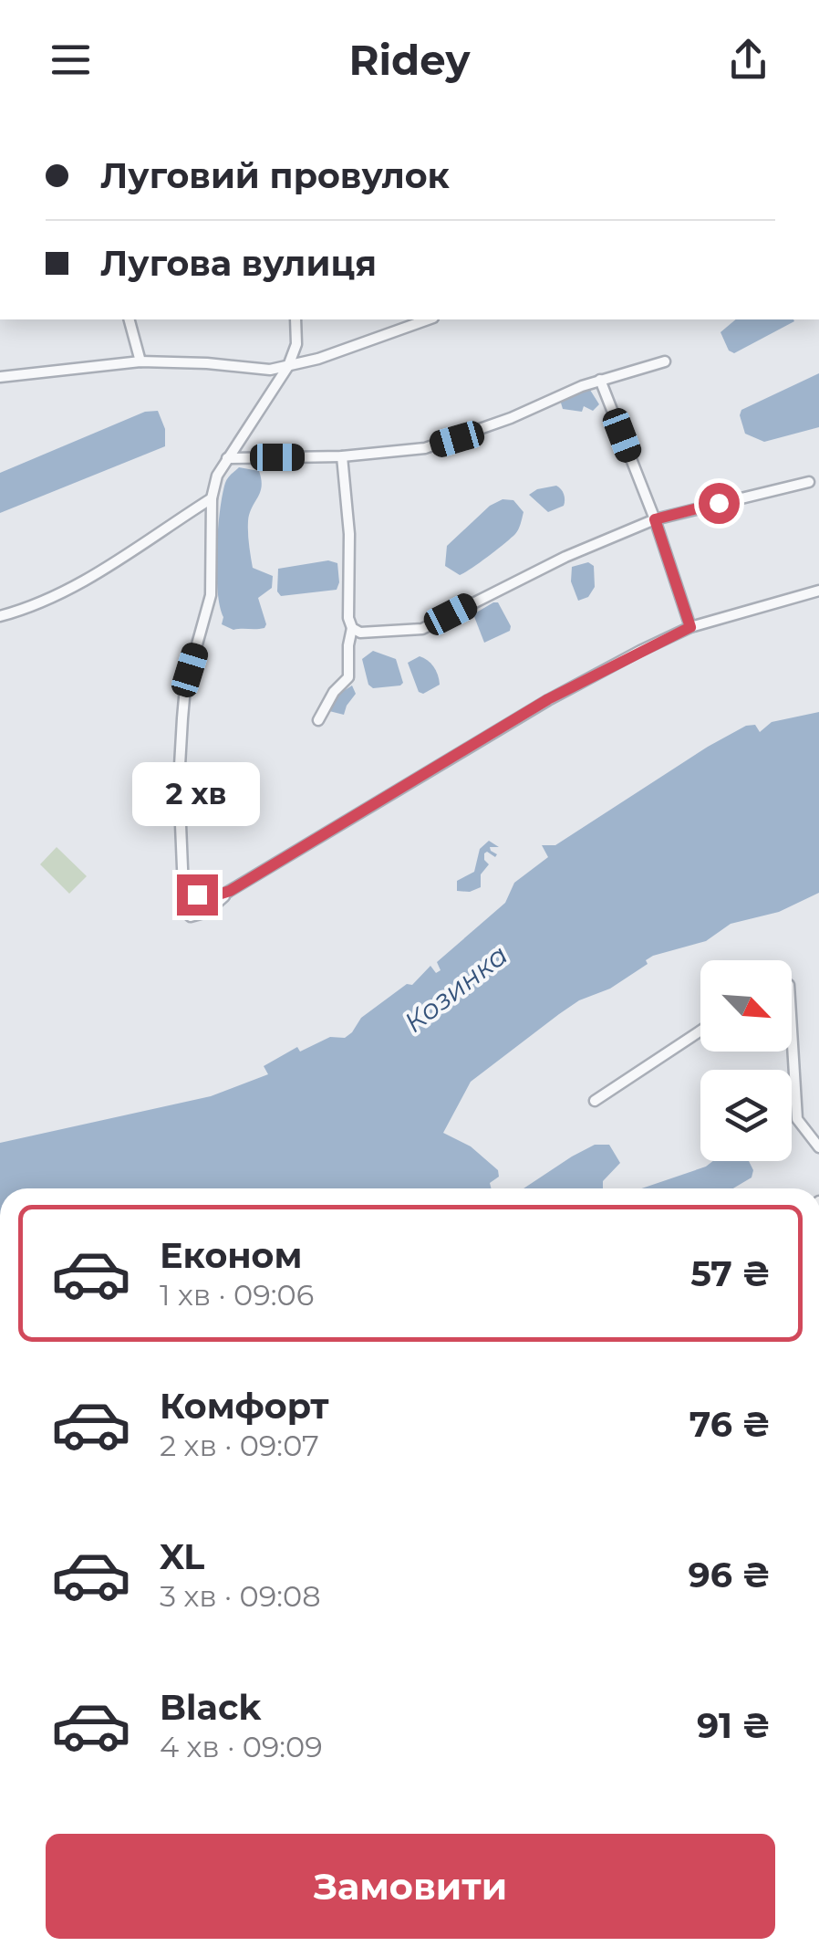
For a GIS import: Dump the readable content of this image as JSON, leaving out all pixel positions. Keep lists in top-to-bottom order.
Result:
{
  "water": ["Козинка"],
  "north": "bottom right",
  "page": {
    "header": "Ridey",
    "banner": ["Луговий провулок", "Лугова вулиця"],
    "bubble": "2 хв",
    "list": [
      {
        "name": "Економ",
        "note": "1 хв · 09:06",
        "value": "57 ₴"
      },
      {
        "name": "Комфорт",
        "note": "2 хв · 09:07",
        "value": "76 ₴"
      },
      {
        "name": "XL",
        "note": "3 хв · 09:08",
        "value": "96 ₴"
      },
      {
        "name": "Black",
        "note": "4 хв · 09:09",
        "value": "91 ₴"
      }
    ],
    "buttons": "Замовити"
  }
}
